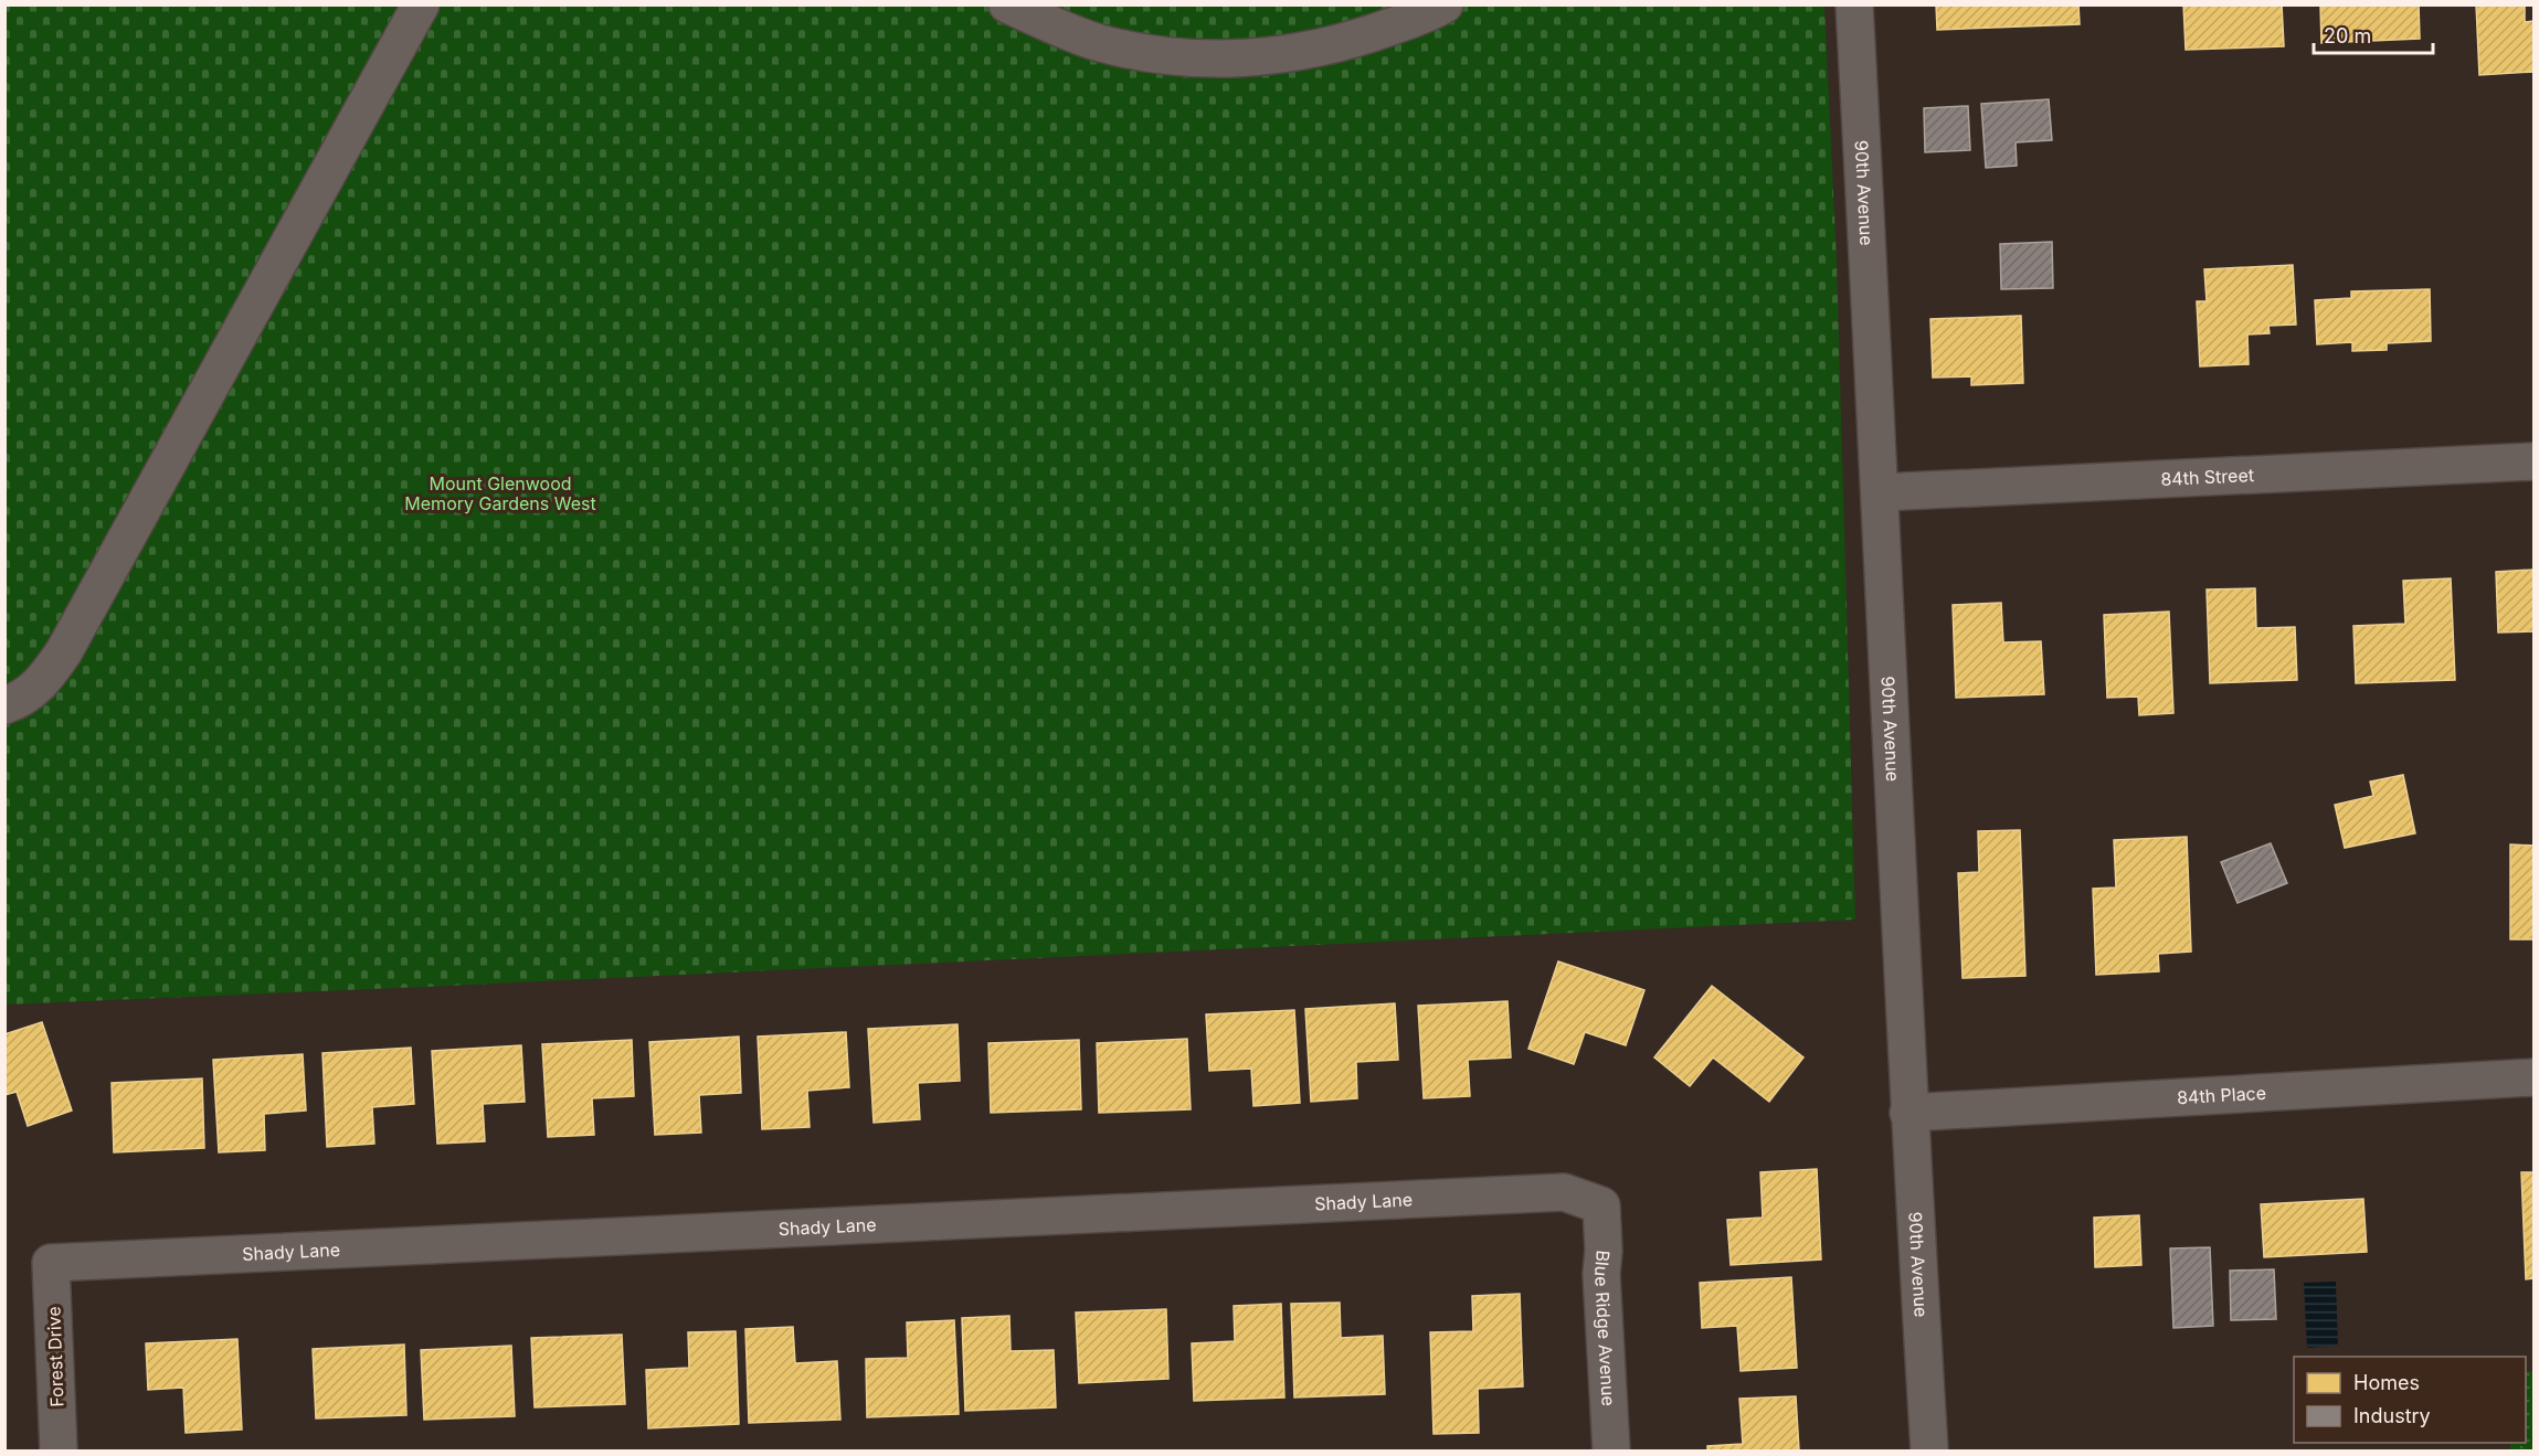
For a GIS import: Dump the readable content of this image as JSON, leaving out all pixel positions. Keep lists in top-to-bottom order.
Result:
{
  "streets": {
    "street": [
      "90th Avenue",
      "84th Street",
      "84th Place",
      "Shady Lane",
      "Blue Ridge Avenue",
      "Forest Drive"
    ]
  },
  "crossings": [
    ["90th Avenue", "84th Street"],
    ["90th Avenue", "84th Place"],
    ["Shady Lane", "Blue Ridge Avenue"],
    ["Shady Lane", "Forest Drive"]
  ],
  "parks": ["Mount Glenwood Memory Gardens West"],
  "legend": ["Homes", "Industry"],
  "scale_bar": "20 m"
}
